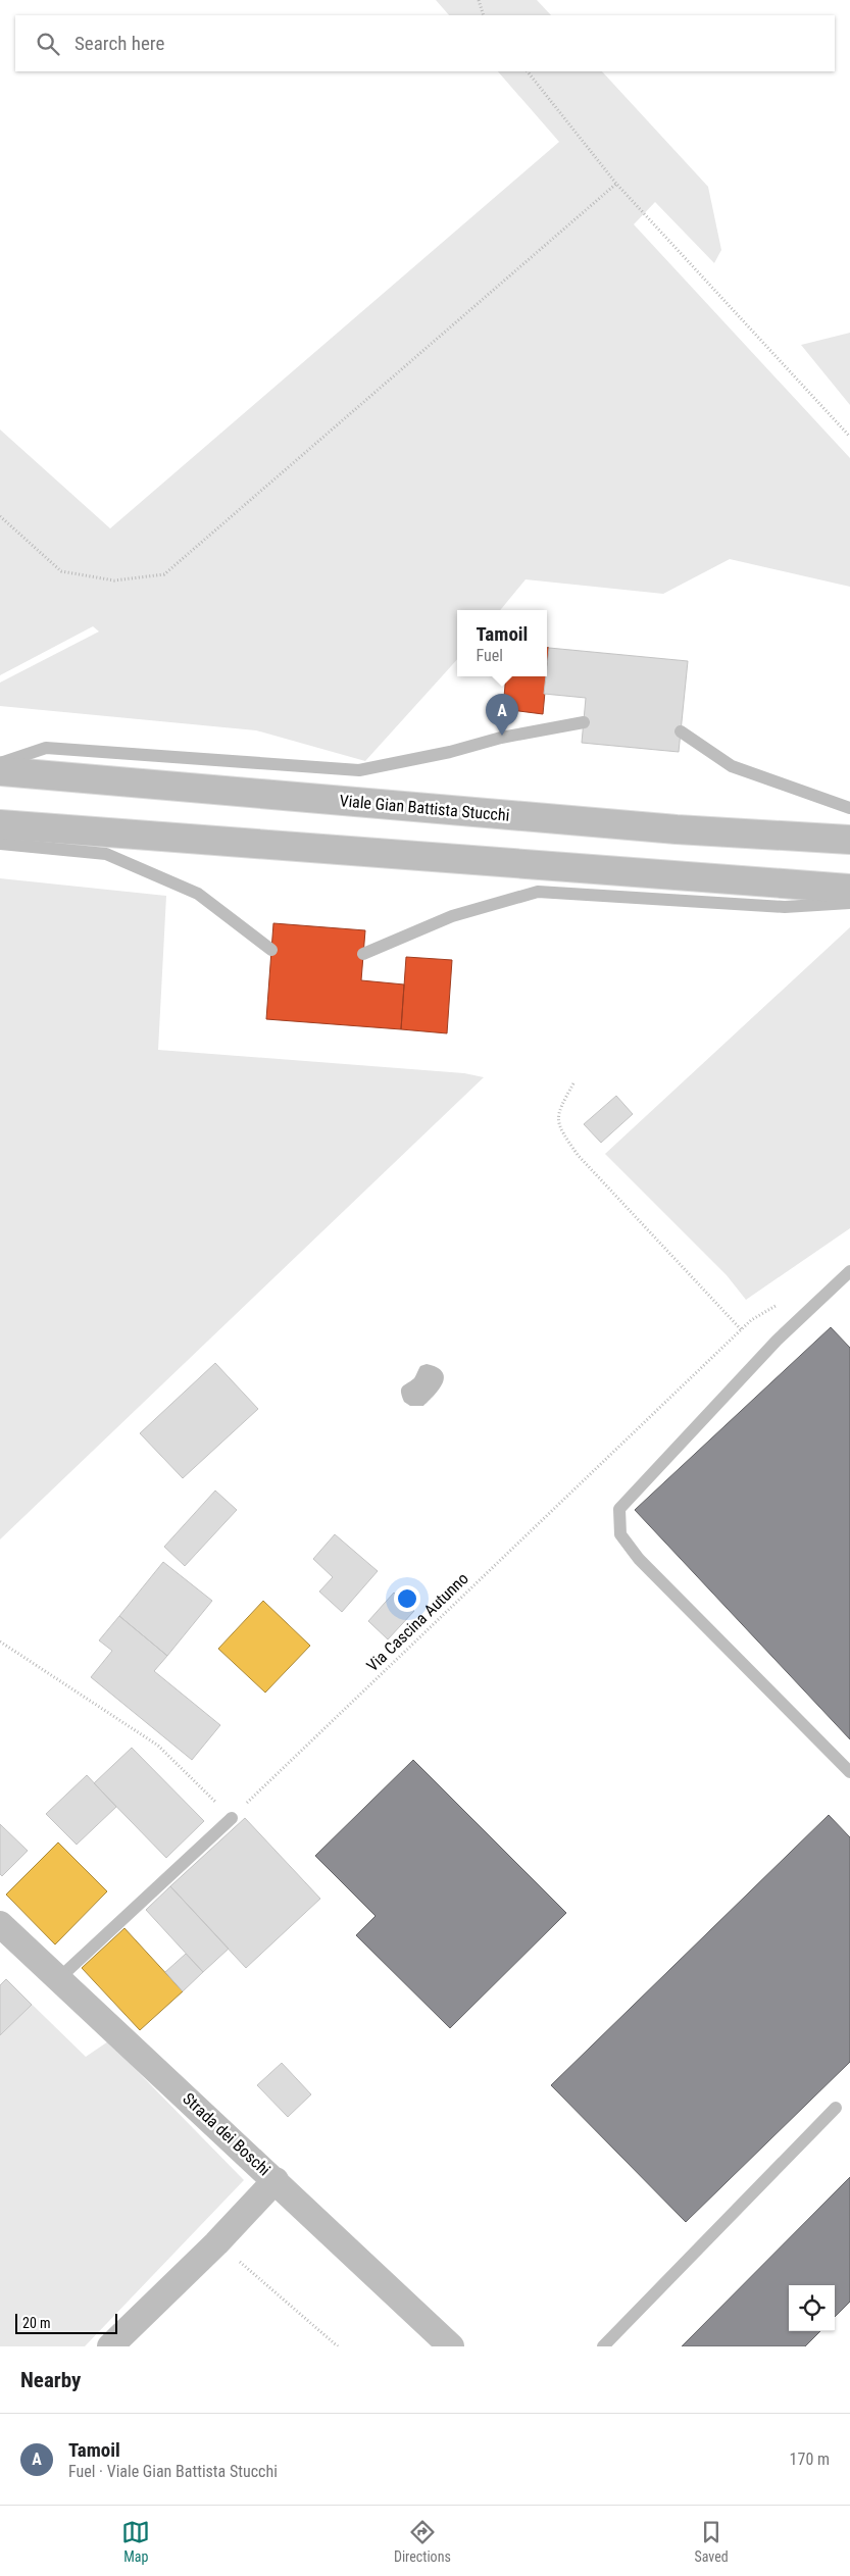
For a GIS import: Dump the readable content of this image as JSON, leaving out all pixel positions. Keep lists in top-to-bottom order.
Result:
{
  "streets": {
    "highway": ["Viale Gian Battista Stucchi"],
    "street": ["Strada dei Boschi"],
    "path": ["Via Cascina Autunno"]
  },
  "scale_bar": "20 m",
  "page": {
    "search": "Search here",
    "popup": ["Tamoil", "Fuel"],
    "pins": "A",
    "scale": "20 m",
    "heading": "Nearby",
    "list": [
      {
        "mark": "A",
        "name": "Tamoil",
        "note": "Fuel · Viale Gian Battista Stucchi",
        "value": "170 m"
      }
    ],
    "nav": ["Map", "Directions", "Saved"]
  }
}
